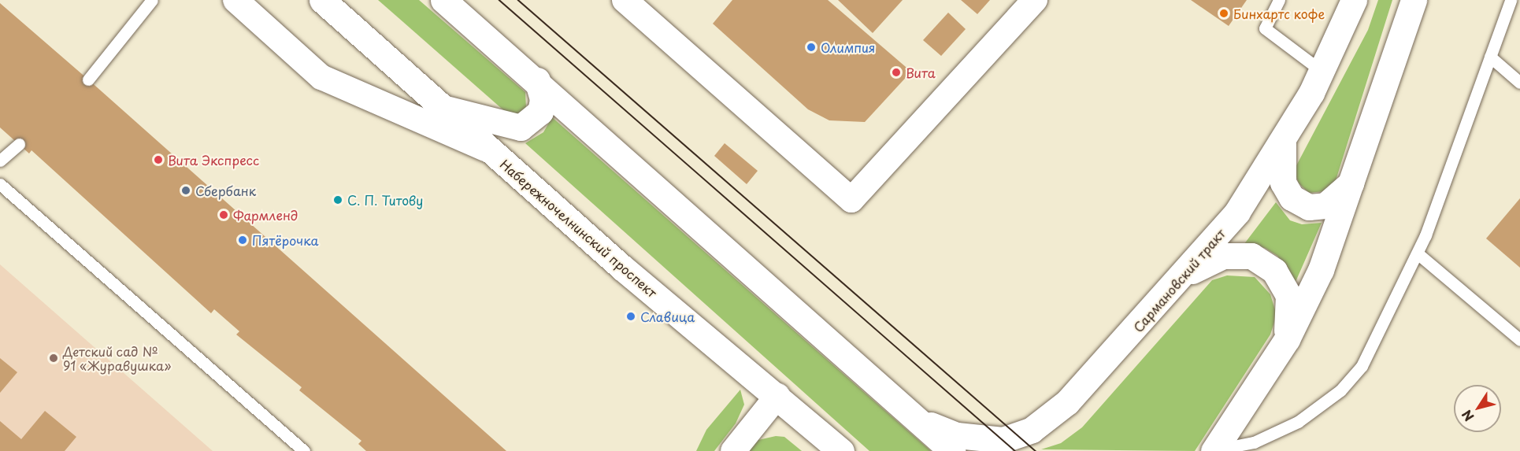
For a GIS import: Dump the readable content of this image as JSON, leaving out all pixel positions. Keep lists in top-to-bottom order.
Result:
{
  "streets": {
    "main road": ["Набережночелнинский проспект", "Сармановский тракт"]
  },
  "places": [
    "Бинхартс кофе",
    "Олимпия",
    "Вита",
    "Вита Экспресс",
    "Сбербанк",
    "С. П. Титову",
    "Фармленд",
    "Пятёрочка",
    "Славица",
    "Детский сад № 91 «Журавушка»"
  ],
  "north": "bottom left"
}
